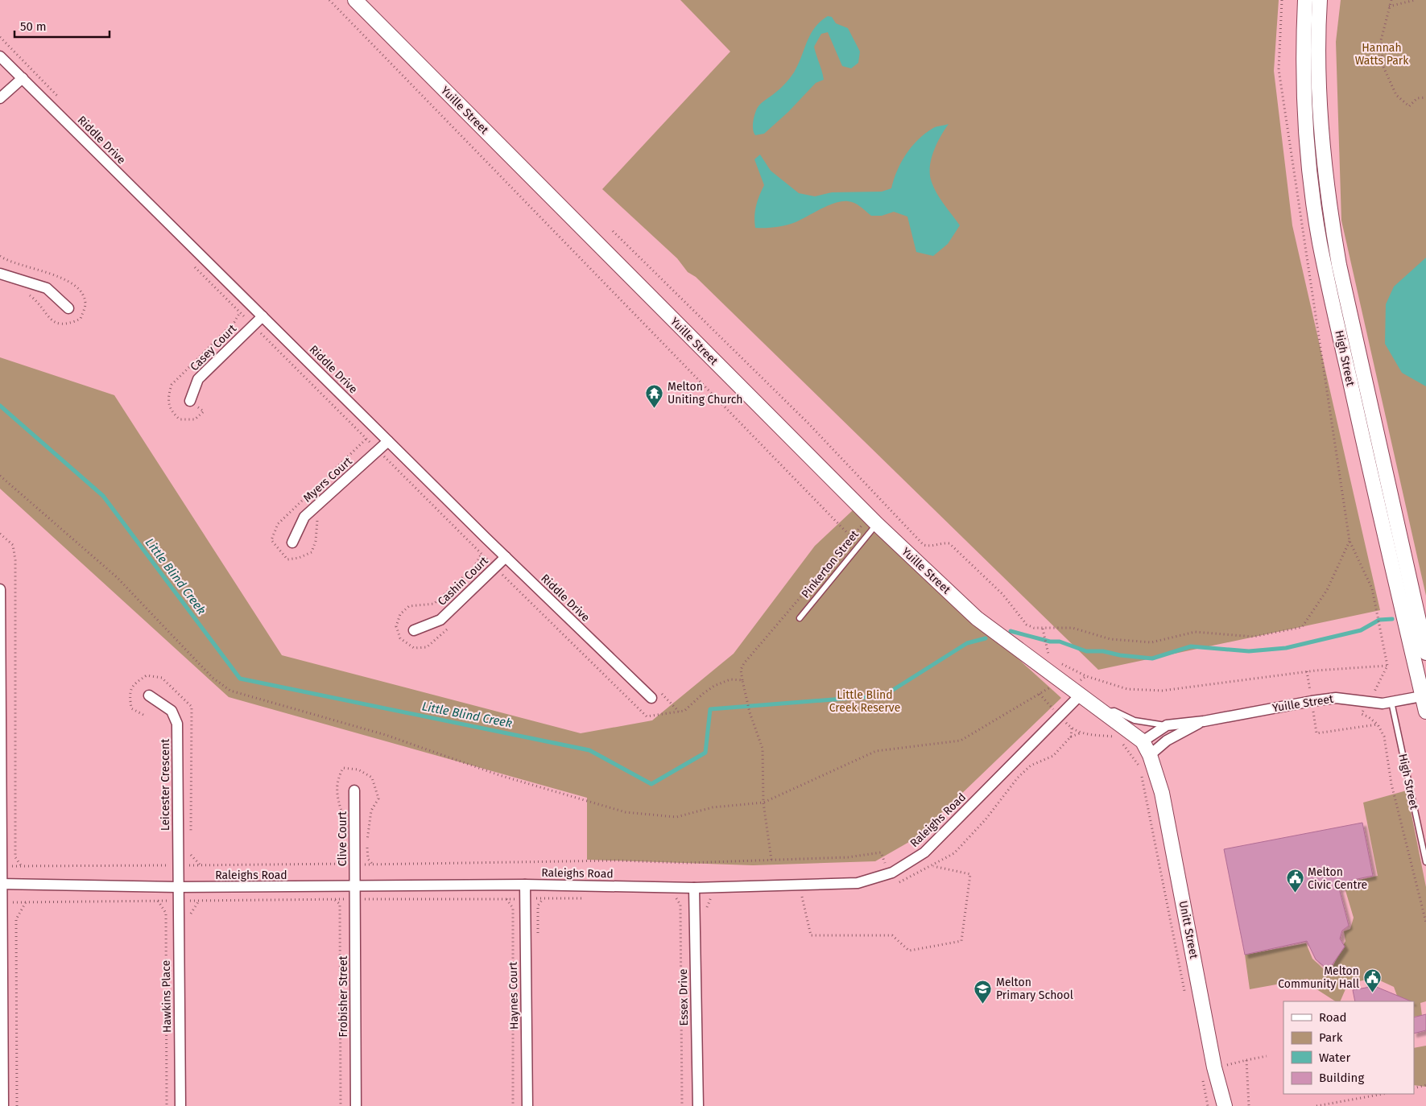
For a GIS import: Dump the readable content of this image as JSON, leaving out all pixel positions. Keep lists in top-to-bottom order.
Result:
{
  "streets": {
    "street": [
      "Yuille Street",
      "Riddle Drive",
      "Casey Court",
      "High Street",
      "Myers Court",
      "Cashin Court",
      "Leicester Crescent",
      "Raleighs Road",
      "Clive Court",
      "Unitt Street",
      "Haynes Court",
      "Hawkins Place",
      "Frobisher Street",
      "Essex Drive"
    ],
    "lane": ["Pinkerton Street"]
  },
  "crossings": [
    ["Yuille Street", "High Street"],
    ["Yuille Street", "Pinkerton Street"],
    ["Yuille Street", "Raleighs Road"],
    ["Yuille Street", "Unitt Street"],
    ["Riddle Drive", "Casey Court"],
    ["Riddle Drive", "Myers Court"],
    ["Riddle Drive", "Cashin Court"],
    ["Leicester Crescent", "Raleighs Road"],
    ["Leicester Crescent", "Hawkins Place"],
    ["Raleighs Road", "Clive Court"],
    ["Raleighs Road", "Haynes Court"],
    ["Raleighs Road", "Hawkins Place"],
    ["Raleighs Road", "Frobisher Street"],
    ["Raleighs Road", "Essex Drive"],
    ["Clive Court", "Frobisher Street"]
  ],
  "water": ["Little Blind Creek"],
  "parks": ["Hannah Watts Park", "Little Blind Creek Reserve"],
  "places": {
    "temple": ["Melton Uniting Church"],
    "public building": ["Melton Civic Centre", "Melton Community Hall"],
    "school or university": ["Melton Primary School"]
  },
  "legend": [
    "Road",
    "Park",
    "Water",
    "Building"
  ],
  "scale_bar": "50 m"
}
